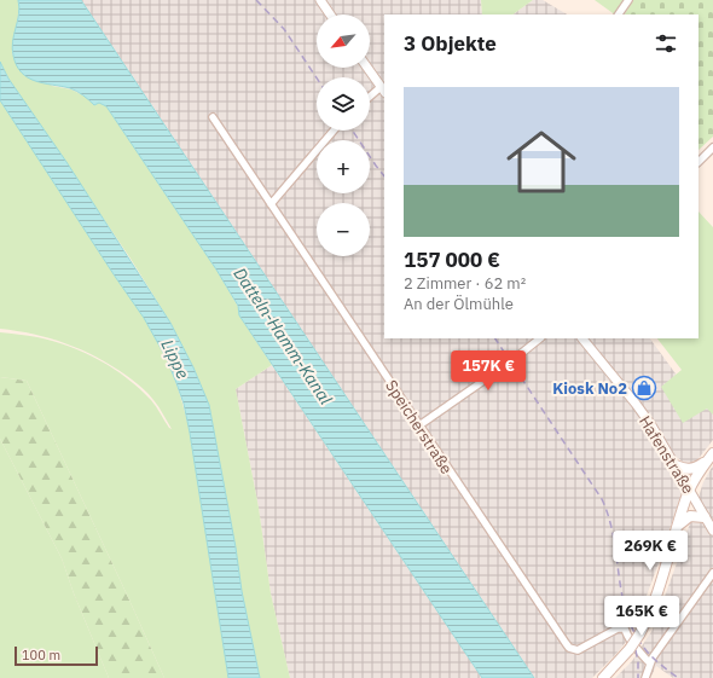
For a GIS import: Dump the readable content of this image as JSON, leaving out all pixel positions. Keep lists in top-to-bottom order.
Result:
{
  "streets": {
    "street": ["Speicherstraße", "Hafenstraße"]
  },
  "water": ["Datteln-Hamm-Kanal", "Lippe"],
  "places": {
    "shop": ["Kiosk No2"]
  },
  "scale_bar": "100 m",
  "north": "bottom left",
  "page": {
    "map_buttons": ["+", "−"],
    "heading": "3 Objekte",
    "list": [
      {
        "name": "157 000 €",
        "note": "2 Zimmer · 62 m² · An der Ölmühle"
      }
    ],
    "price": ["157K €", "269K €", "165K €"],
    "scale": "100 m"
  }
}
